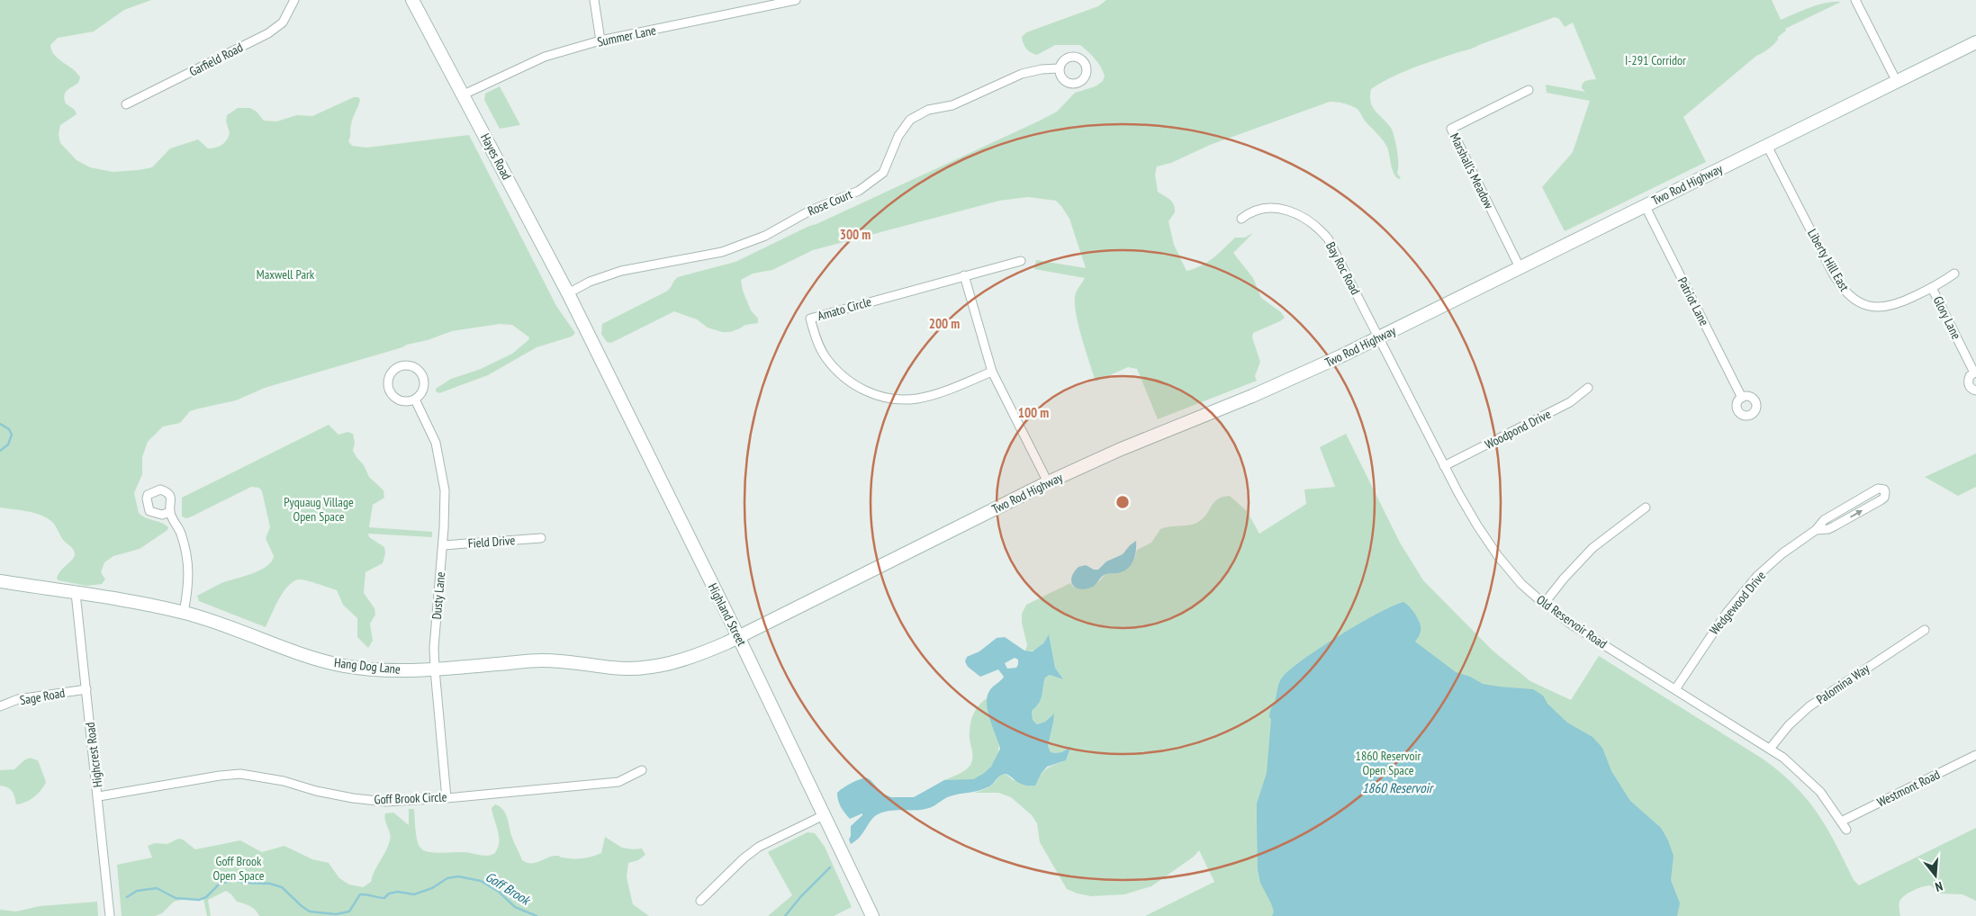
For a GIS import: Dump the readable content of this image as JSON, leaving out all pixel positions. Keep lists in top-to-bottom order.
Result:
{
  "streets": {
    "street": [
      "Summer Lane",
      "Garfield Road",
      "Hayes Road",
      "Marshall's Meadow",
      "Two Rod Highway",
      "Rose Court",
      "Liberty Hill East",
      "Bay Roc Road",
      "Patriot Lane",
      "Amato Circle",
      "Glory Lane",
      "Woodpond Drive",
      "Field Drive",
      "Dusty Lane",
      "Wedgewood Drive",
      "Highland Street",
      "Old Reservoir Road",
      "Hang Dog Lane",
      "Palomina Way",
      "Sage Road",
      "Highcrest Road",
      "Westmont Road",
      "Goff Brook Circle"
    ]
  },
  "crossings": [
    ["Summer Lane", "Hayes Road"],
    ["Hayes Road", "Rose Court"],
    ["Hayes Road", "Highland Street"],
    ["Marshall's Meadow", "Two Rod Highway"],
    ["Two Rod Highway", "Liberty Hill East"],
    ["Two Rod Highway", "Bay Roc Road"],
    ["Two Rod Highway", "Patriot Lane"],
    ["Two Rod Highway", "Highland Street"],
    ["Two Rod Highway", "Old Reservoir Road"],
    ["Two Rod Highway", "Hang Dog Lane"],
    ["Liberty Hill East", "Glory Lane"],
    ["Bay Roc Road", "Old Reservoir Road"],
    ["Woodpond Drive", "Old Reservoir Road"],
    ["Field Drive", "Dusty Lane"],
    ["Dusty Lane", "Hang Dog Lane"],
    ["Dusty Lane", "Goff Brook Circle"],
    ["Wedgewood Drive", "Old Reservoir Road"],
    ["Highland Street", "Hang Dog Lane"],
    ["Old Reservoir Road", "Palomina Way"],
    ["Old Reservoir Road", "Westmont Road"],
    ["Hang Dog Lane", "Highcrest Road"],
    ["Sage Road", "Highcrest Road"],
    ["Highcrest Road", "Goff Brook Circle"]
  ],
  "water": ["1860 Reservoir", "Goff Brook"],
  "parks": [
    "I-291 Corridor",
    "Maxwell Park",
    "Pyquaug Village Open Space",
    "1860 Reservoir Open Space",
    "Goff Brook Open Space"
  ],
  "north": "bottom",
  "rings": ["300 m", "200 m", "100 m"]
}
